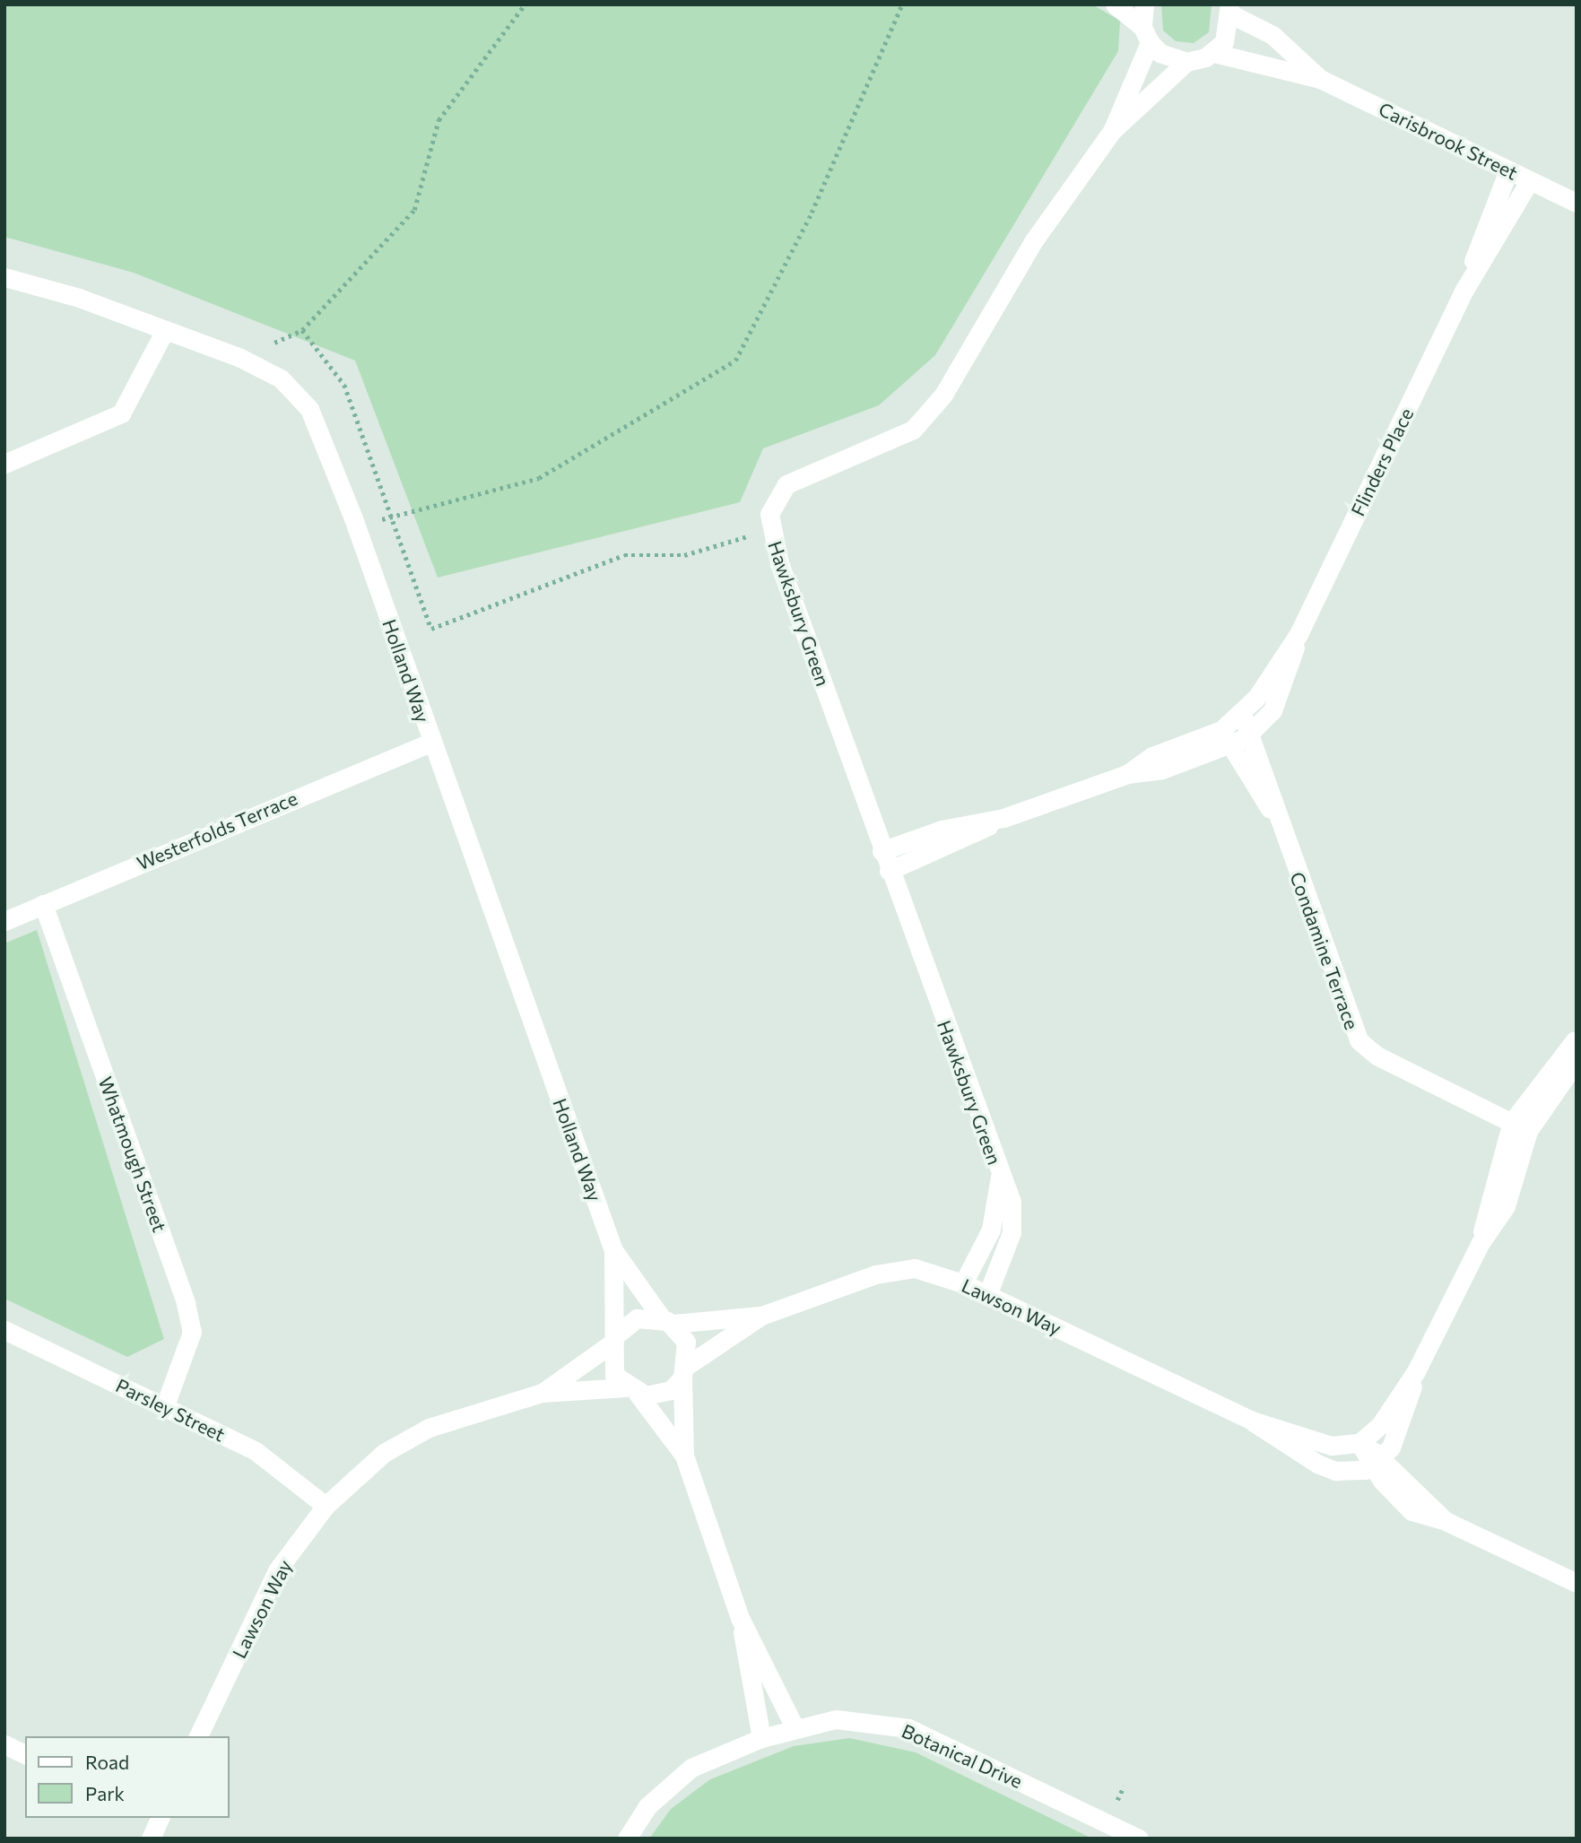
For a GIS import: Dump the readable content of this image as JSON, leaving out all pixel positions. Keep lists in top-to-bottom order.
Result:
{
  "streets": {
    "street": [
      "Carisbrook Street",
      "Flinders Place",
      "Hawksbury Green",
      "Holland Way",
      "Westerfolds Terrace",
      "Condamine Terrace",
      "Whatmough Street",
      "Lawson Way",
      "Parsley Street",
      "Botanical Drive"
    ]
  },
  "crossings": [
    ["Carisbrook Street", "Flinders Place"],
    ["Flinders Place", "Hawksbury Green"],
    ["Flinders Place", "Condamine Terrace"],
    ["Hawksbury Green", "Lawson Way"],
    ["Holland Way", "Westerfolds Terrace"],
    ["Holland Way", "Lawson Way"],
    ["Westerfolds Terrace", "Whatmough Street"],
    ["Whatmough Street", "Parsley Street"],
    ["Lawson Way", "Parsley Street"]
  ],
  "legend": ["Road", "Park"]
}
